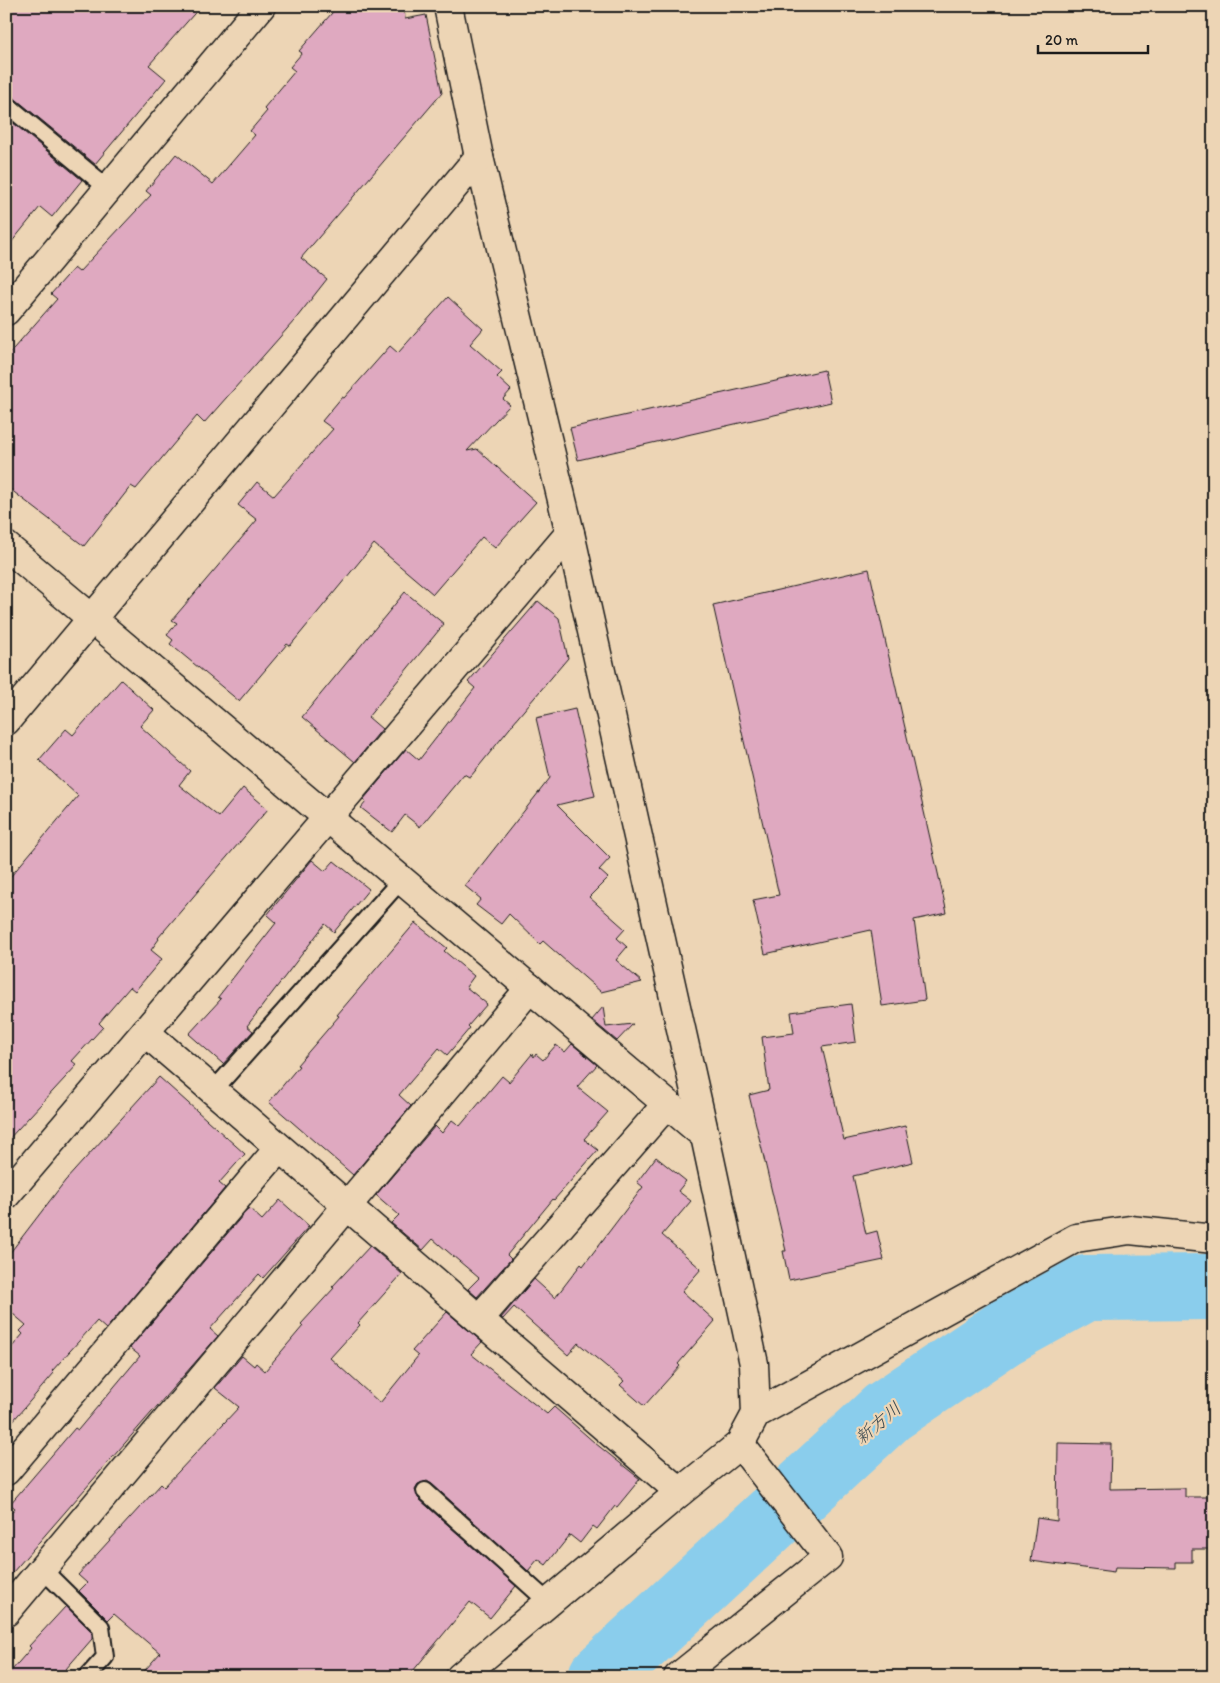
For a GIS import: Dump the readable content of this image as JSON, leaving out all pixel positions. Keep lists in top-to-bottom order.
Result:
{
  "water": ["新方川"],
  "scale_bar": "20 m"
}
